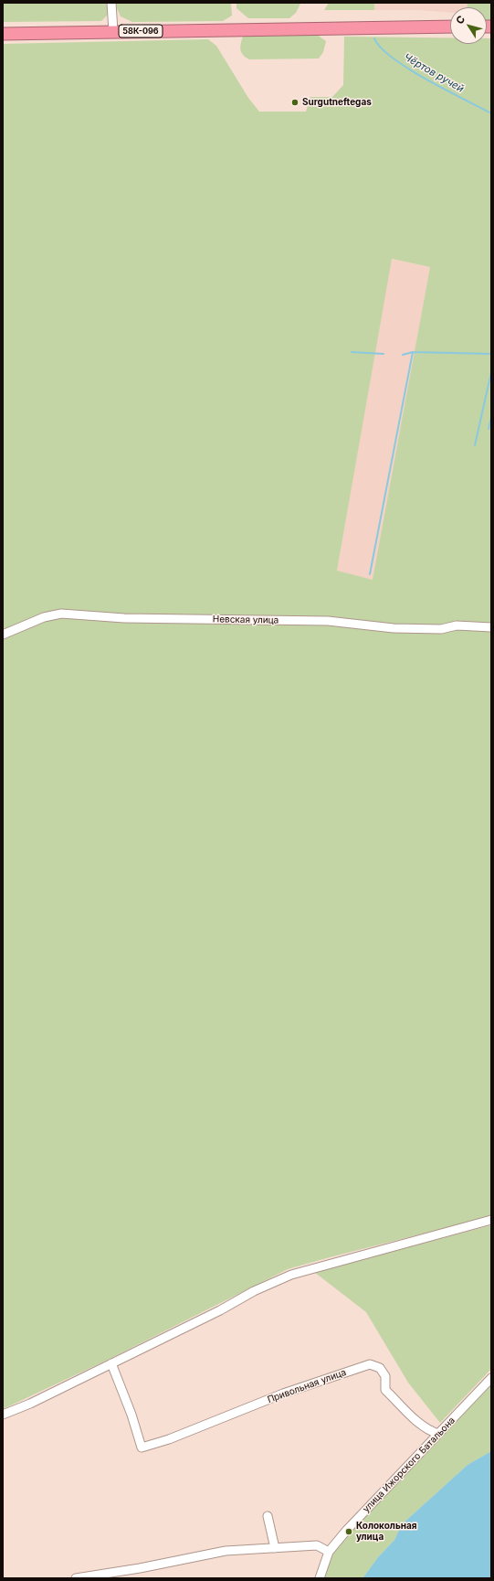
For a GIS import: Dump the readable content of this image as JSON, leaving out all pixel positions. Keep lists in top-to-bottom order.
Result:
{
  "streets": {
    "highway": ["58К-096"],
    "street": ["Невская улица", "Привольная улица", "улица Ижорского Батальона"]
  },
  "crossings": [
    ["Привольная улица", "улица Ижорского Батальона"]
  ],
  "water": ["Чёртов ручей"],
  "places": ["Surgutneftegas", "Колокольная улица"],
  "north": "top left"
}
